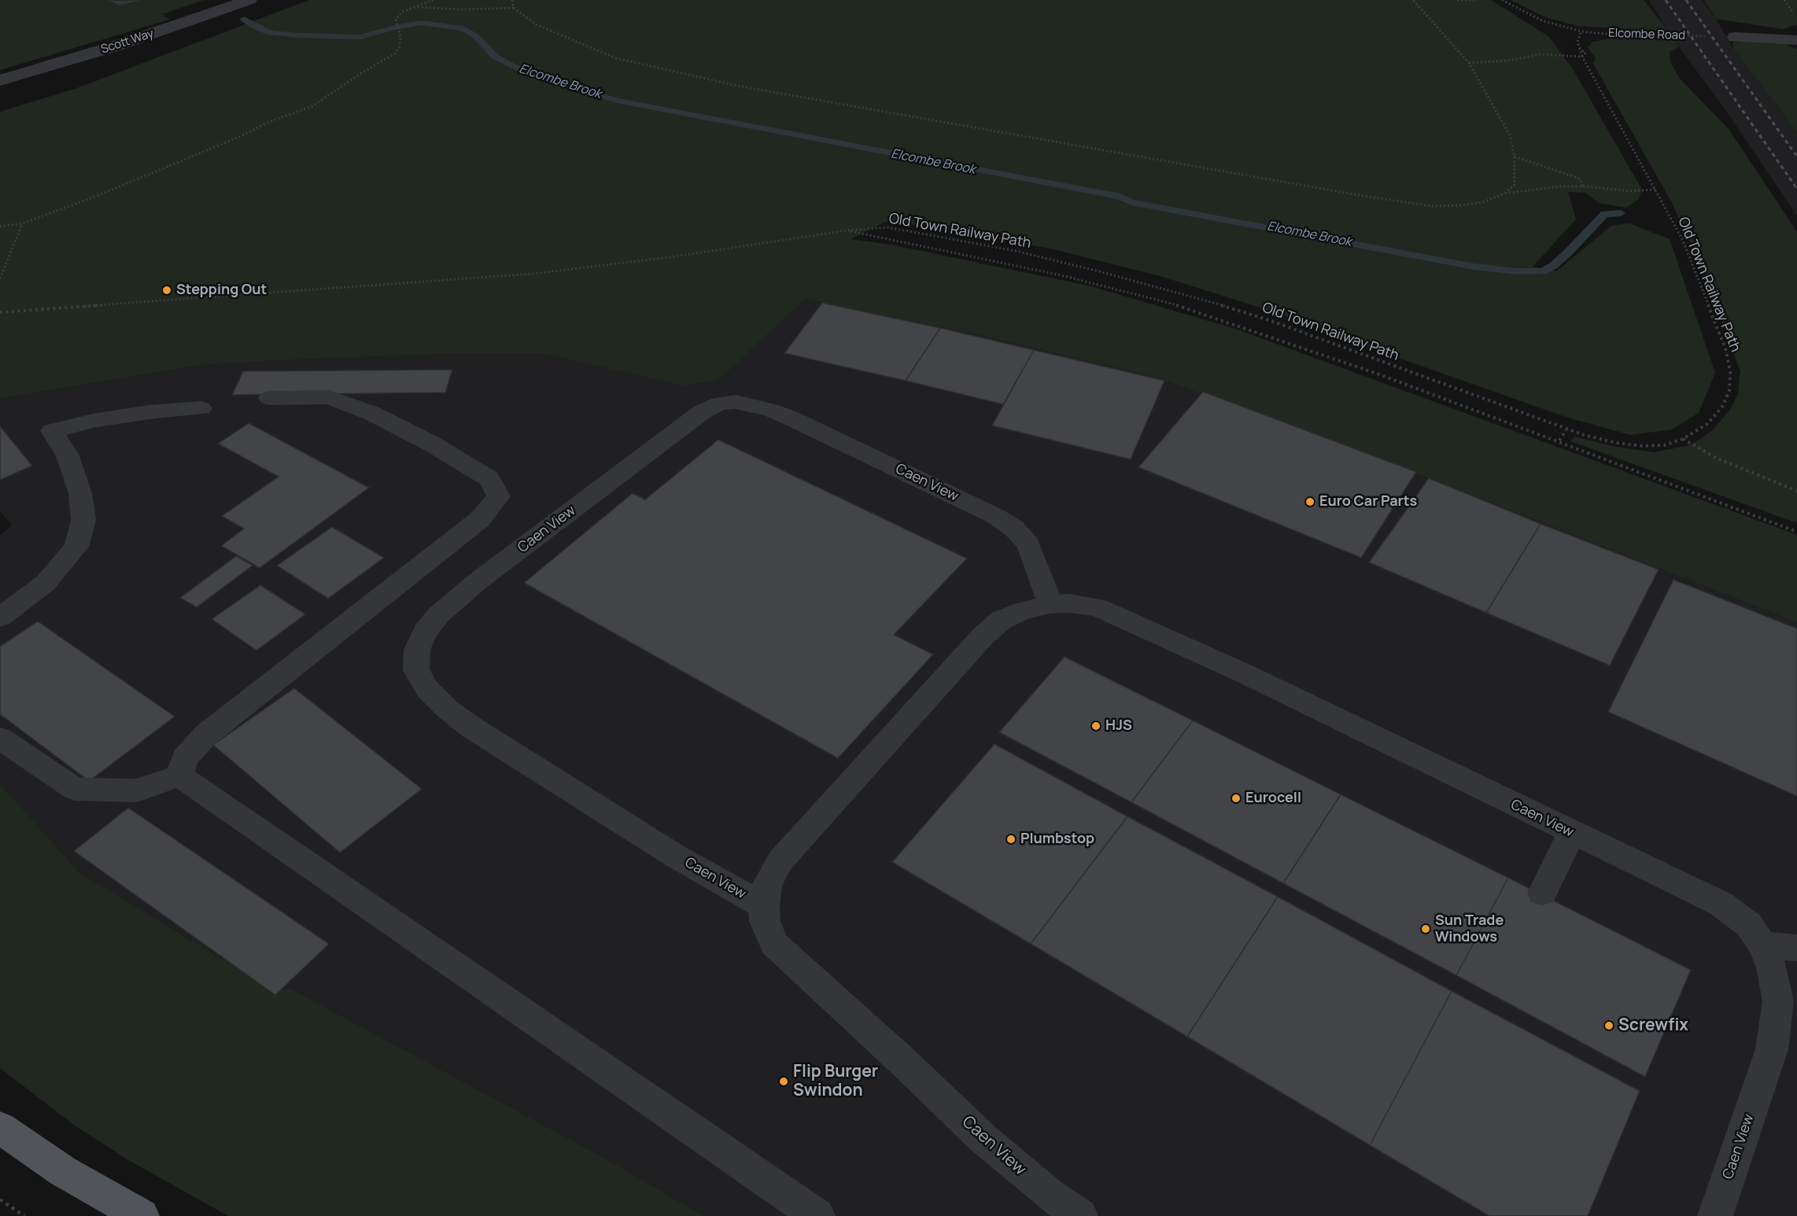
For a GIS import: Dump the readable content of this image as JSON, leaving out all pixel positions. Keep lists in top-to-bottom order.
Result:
{
  "streets": {
    "street": ["Scott Way", "Caen View"],
    "path": ["Elcombe Road", "Old Town Railway Path"]
  },
  "crossings": [
    ["Elcombe Road", "Old Town Railway Path"]
  ],
  "water": ["Elcombe Brook"],
  "places": [
    "Stepping Out",
    "Euro Car Parts",
    "HJS",
    "Eurocell",
    "Plumbstop",
    "Sun Trade Windows",
    "Screwfix",
    "Flip Burger Swindon"
  ]
}
